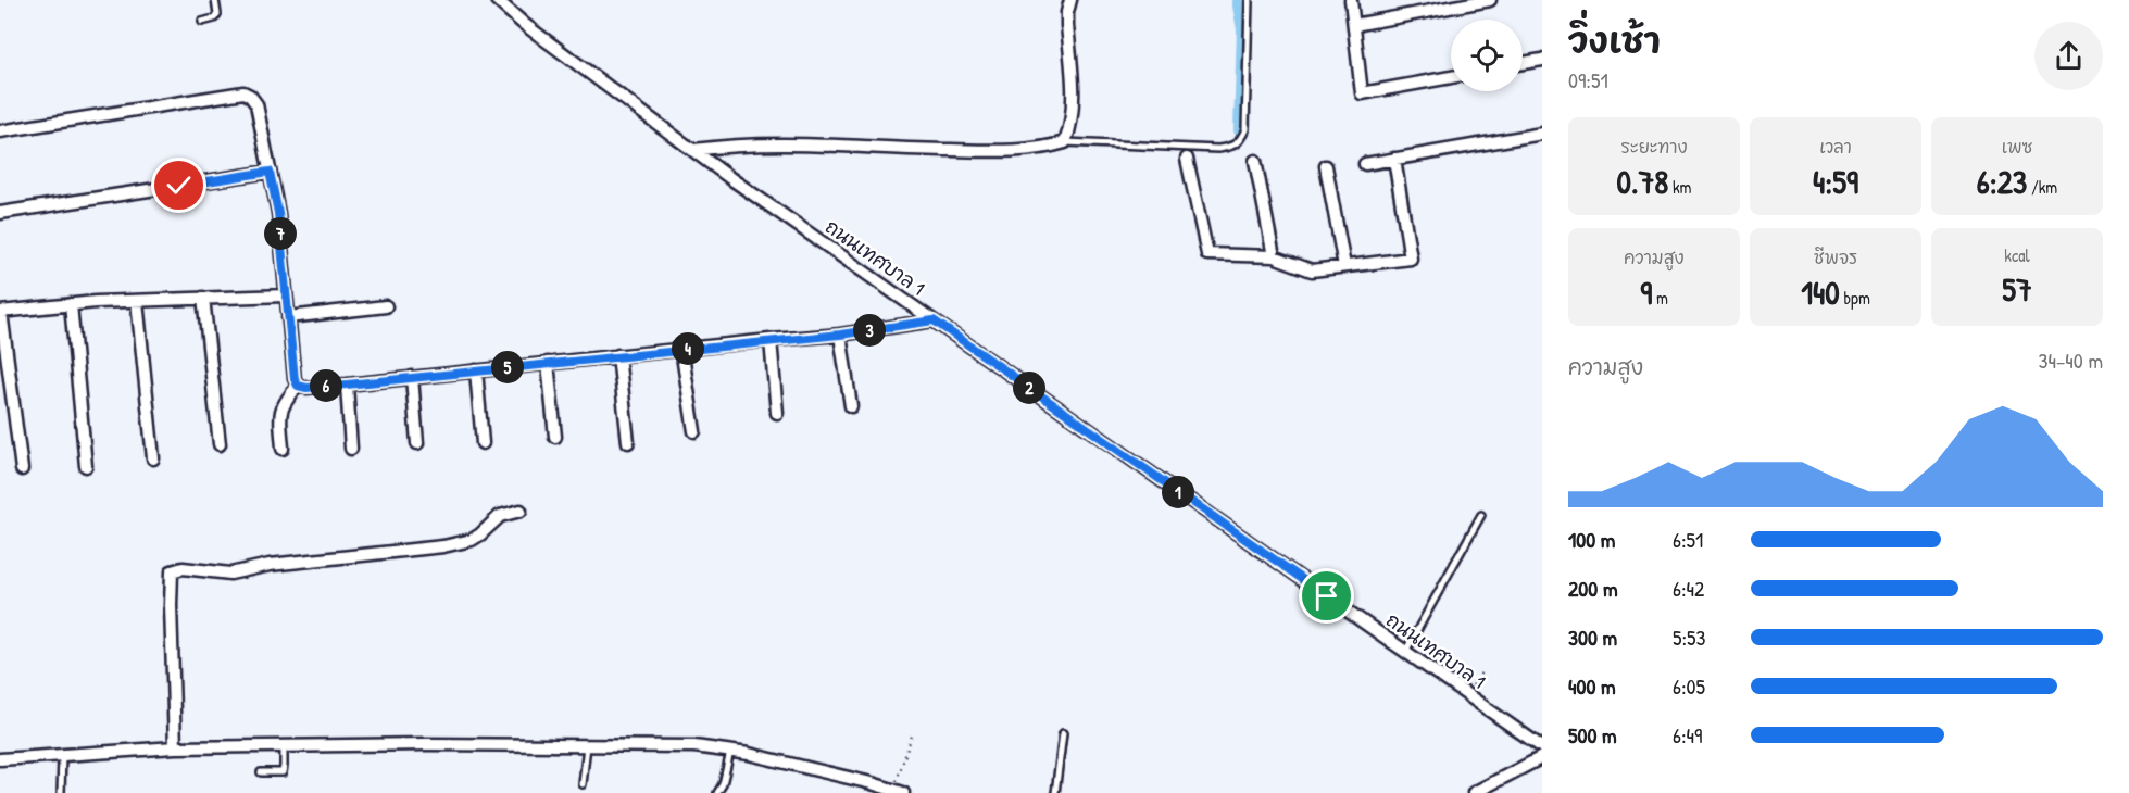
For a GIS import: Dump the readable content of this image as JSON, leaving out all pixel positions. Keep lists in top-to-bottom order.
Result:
{
  "streets": {
    "street": ["ถนนเทศบาล 1"]
  },
  "page": {
    "heading": ["วิ่งเช้า", "09:51"],
    "stats": [
      ["ระยะทาง", "0.78 km"],
      ["เวลา", "4:59"],
      ["เพซ", "6:23 /km"],
      ["ความสูง", "9 m"],
      ["ชีพจร", "140 bpm"],
      ["kcal", "57"]
    ],
    "pins": [
      "7",
      "3",
      "4",
      "5",
      "6",
      "2",
      "1"
    ],
    "chart": ["ความสูง", "34–40 m"],
    "list": [
      {
        "name": "100 m",
        "note": "6:51"
      },
      {
        "name": "200 m",
        "note": "6:42"
      },
      {
        "name": "300 m",
        "note": "5:53"
      },
      {
        "name": "400 m",
        "note": "6:05"
      },
      {
        "name": "500 m",
        "note": "6:49"
      }
    ]
  }
}
